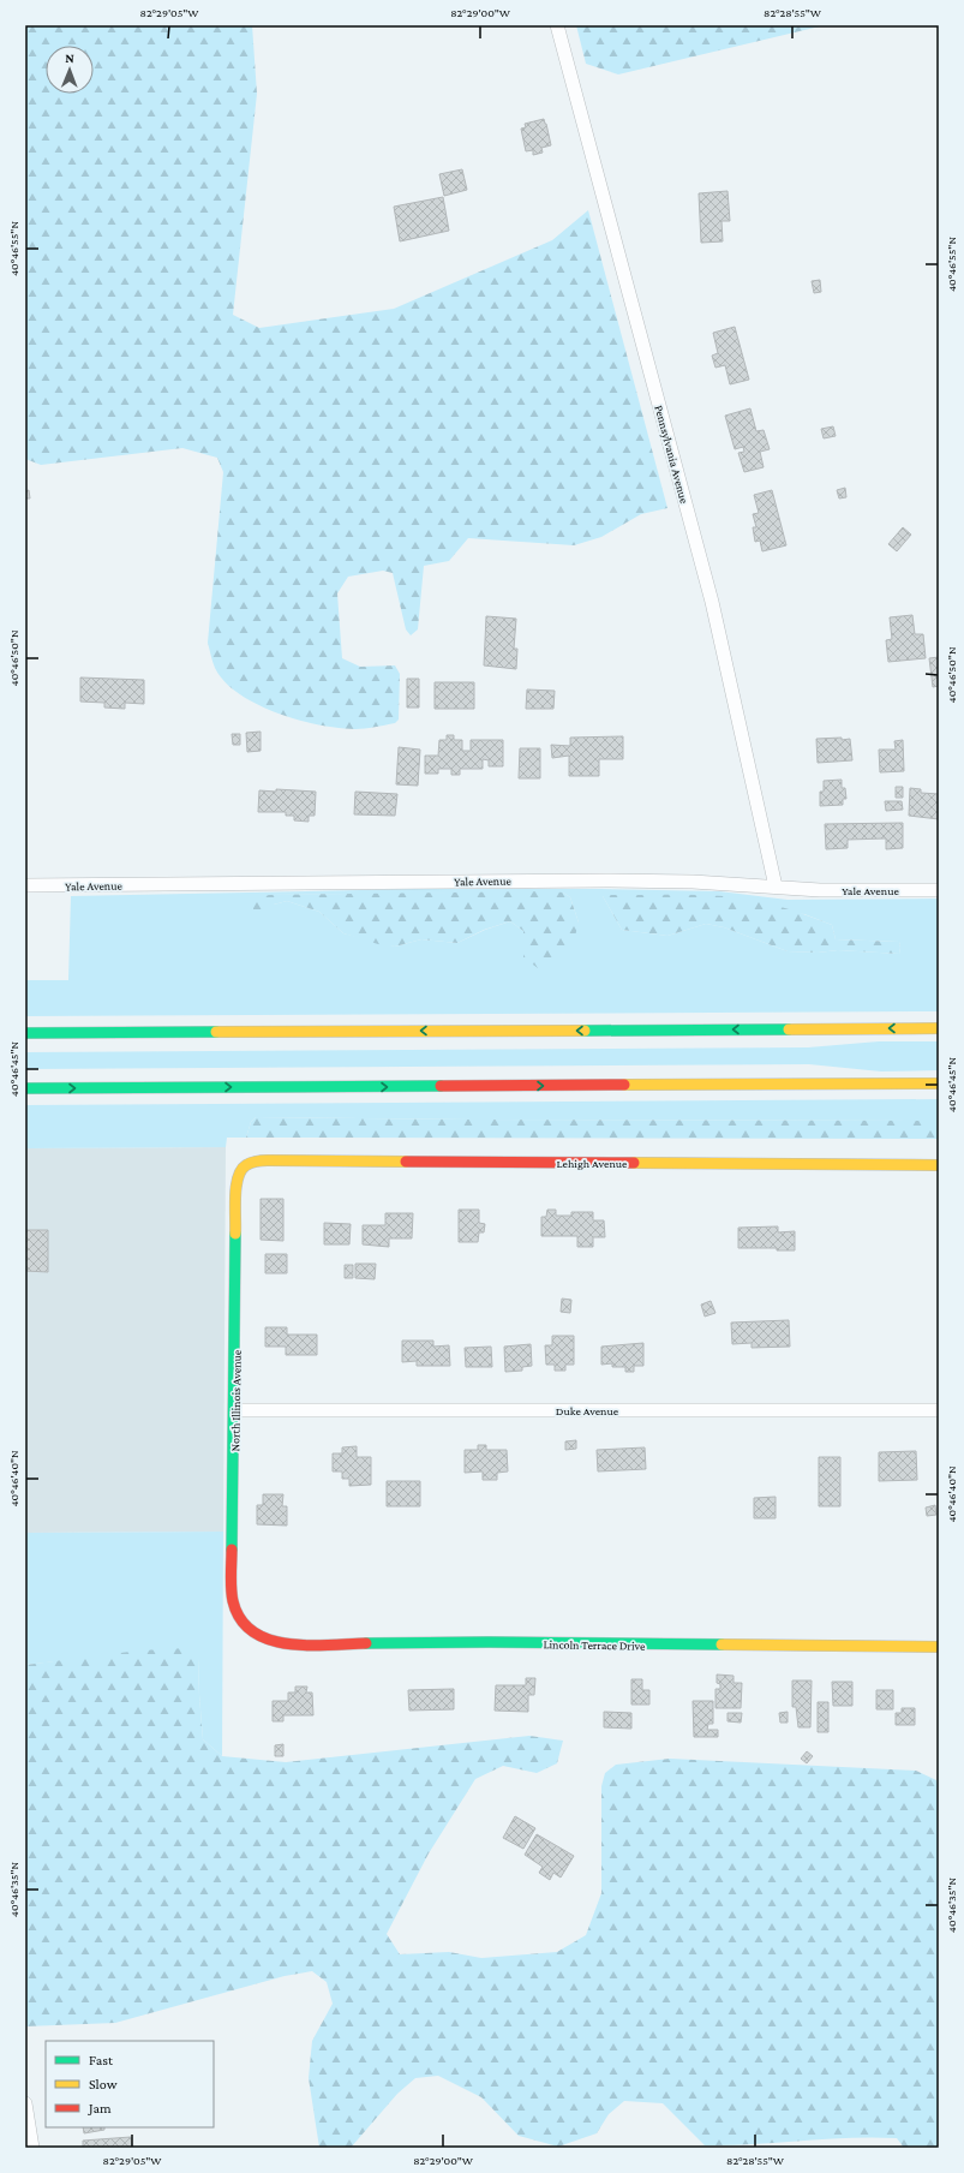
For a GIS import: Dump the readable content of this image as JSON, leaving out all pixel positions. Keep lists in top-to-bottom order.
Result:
{
  "streets": {
    "main road": ["Lehigh Avenue", "North Illinois Avenue", "Lincoln Terrace Drive"],
    "street": ["Pennsylvania Avenue", "Yale Avenue", "Duke Avenue"]
  },
  "crossings": [
    ["Pennsylvania Avenue", "Yale Avenue"],
    ["Lehigh Avenue", "North Illinois Avenue"],
    ["North Illinois Avenue", "Duke Avenue"],
    ["North Illinois Avenue", "Lincoln Terrace Drive"]
  ],
  "legend": ["Fast", "Slow", "Jam"],
  "north": "top",
  "coordinates": [
    "82°29'05\"W",
    "82°29'00\"W",
    "82°28'55\"W",
    "40°46'55\"N",
    "40°46'50\"N",
    "40°46'45\"N",
    "40°46'40\"N",
    "40°46'35\"N"
  ]
}
